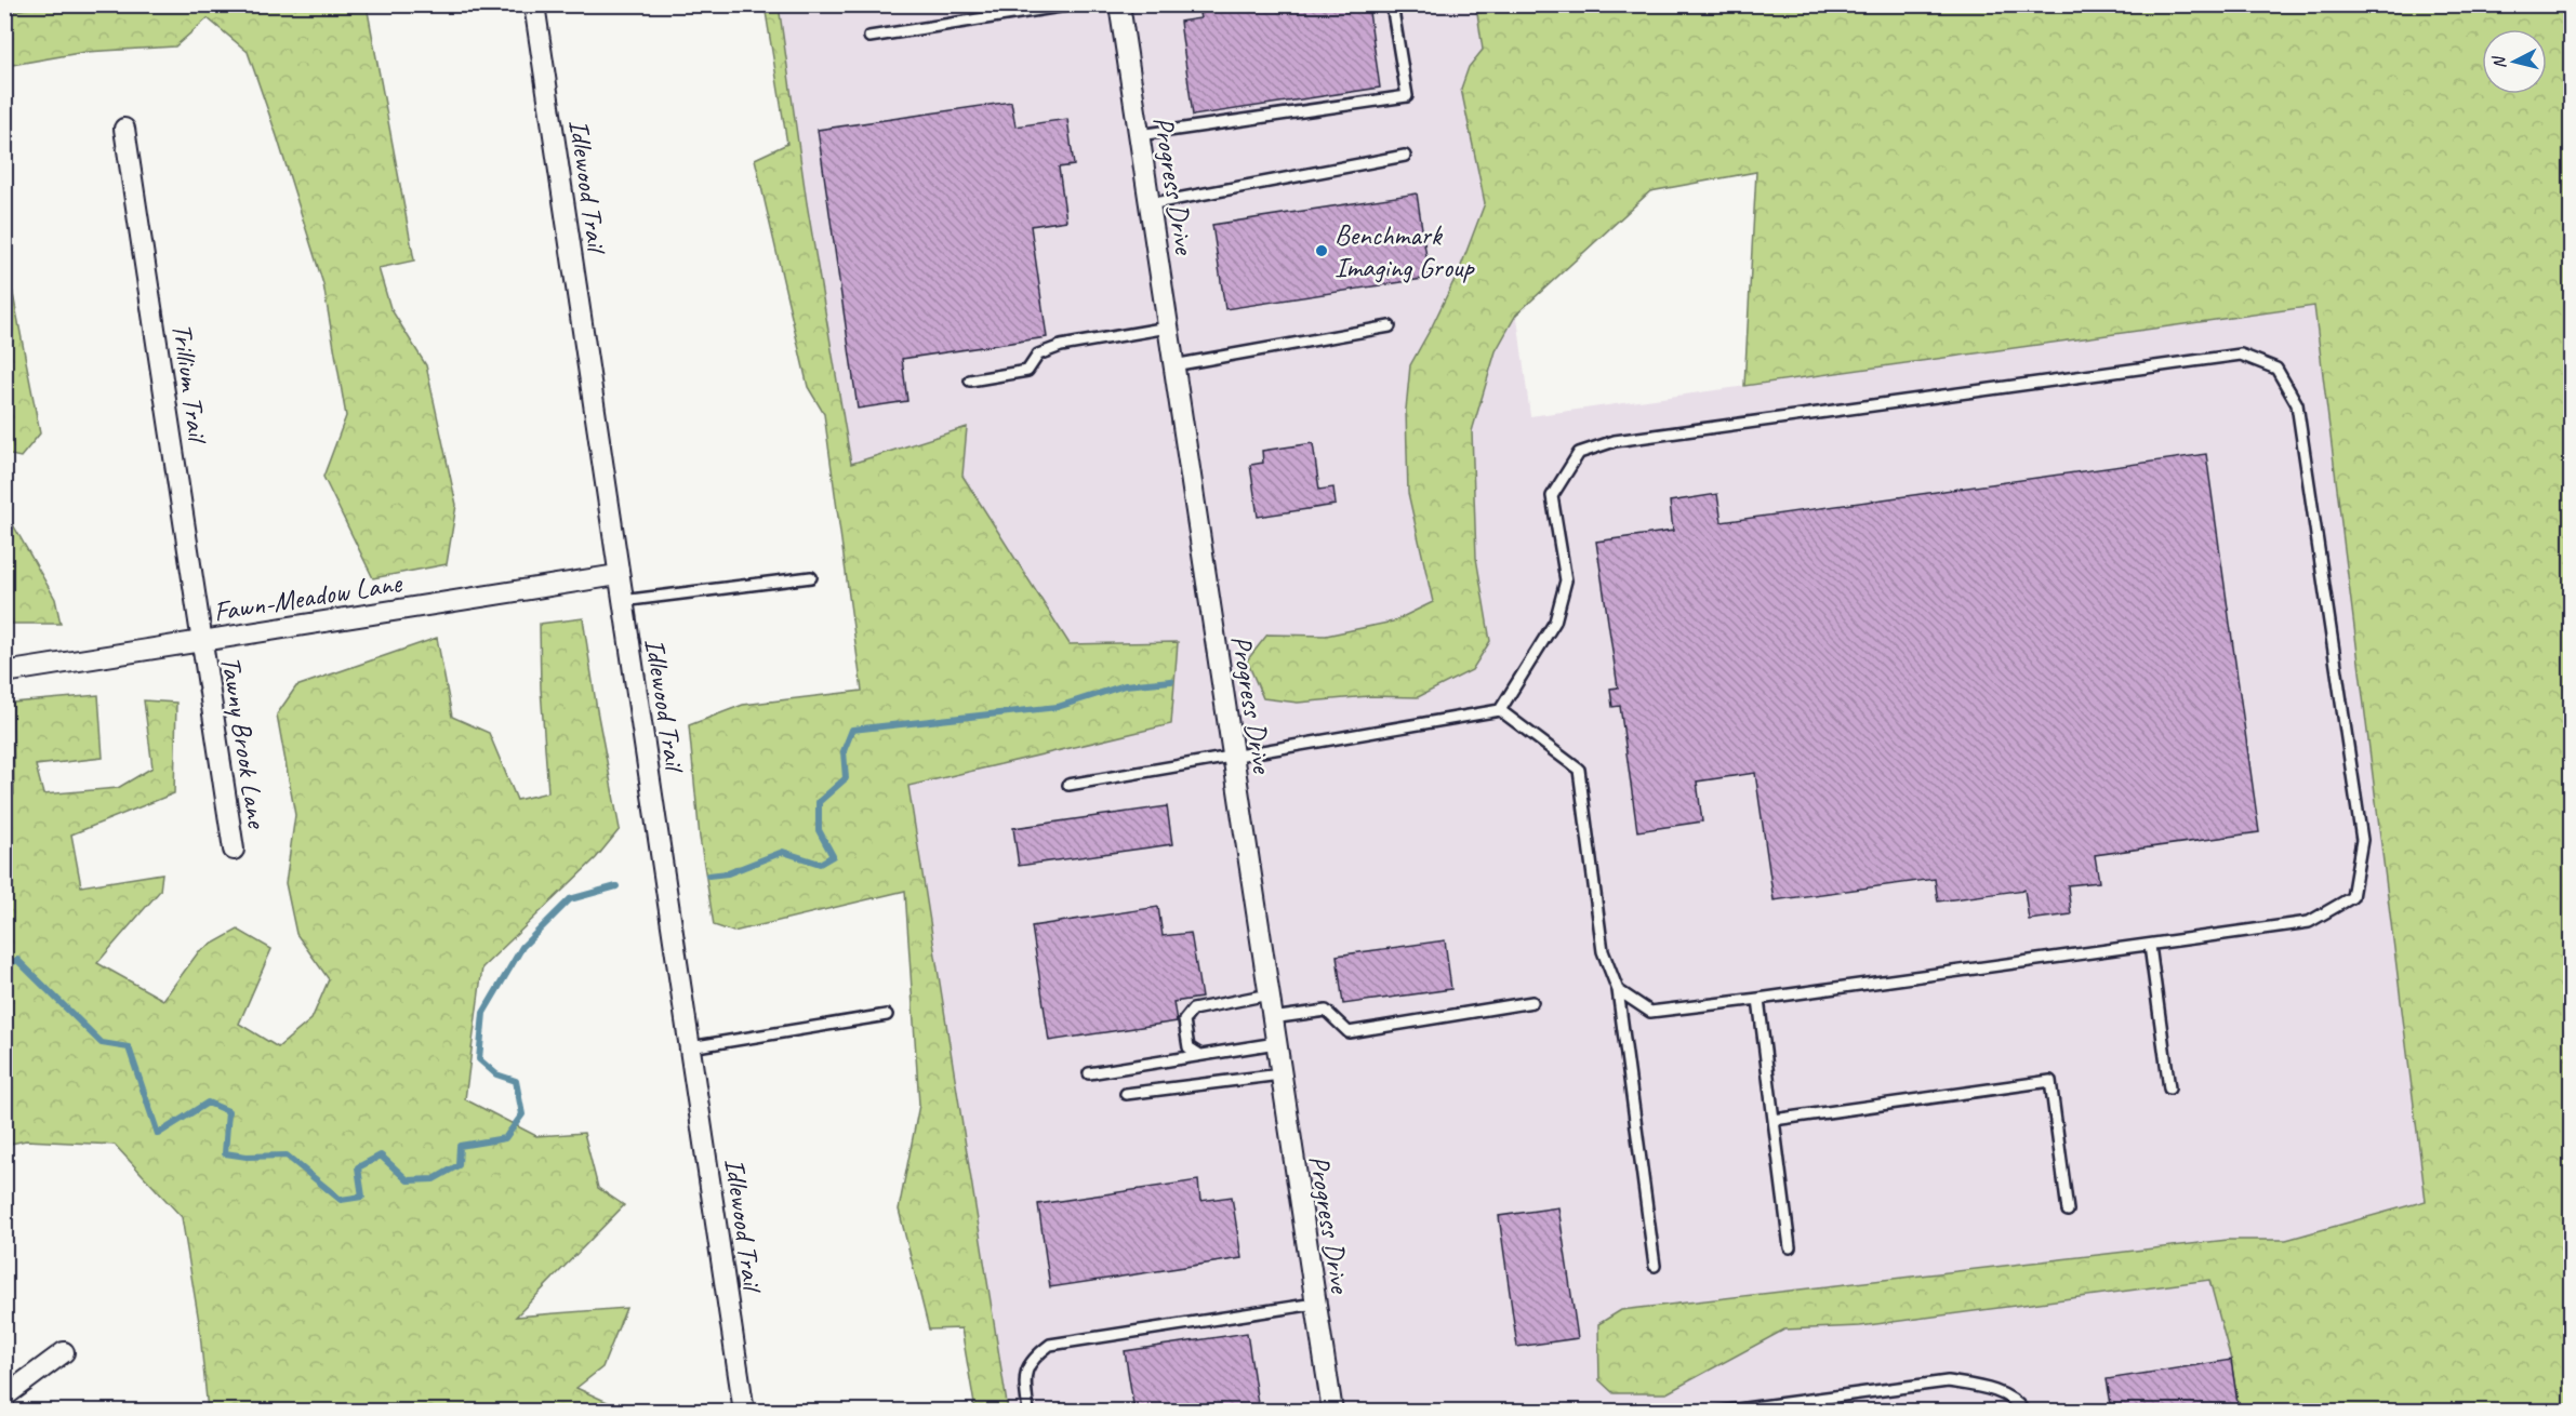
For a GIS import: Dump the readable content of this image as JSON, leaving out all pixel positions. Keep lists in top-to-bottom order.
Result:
{
  "streets": {
    "street": [
      "Idlewood Trail",
      "Progress Drive",
      "Trillium Trail",
      "Fawn-Meadow Lane",
      "Tawny Brook Lane"
    ]
  },
  "crossings": [
    ["Idlewood Trail", "Fawn-Meadow Lane"],
    ["Trillium Trail", "Fawn-Meadow Lane"],
    ["Trillium Trail", "Tawny Brook Lane"],
    ["Fawn-Meadow Lane", "Tawny Brook Lane"]
  ],
  "places": ["Benchmark Imaging Group"],
  "north": "left"
}
